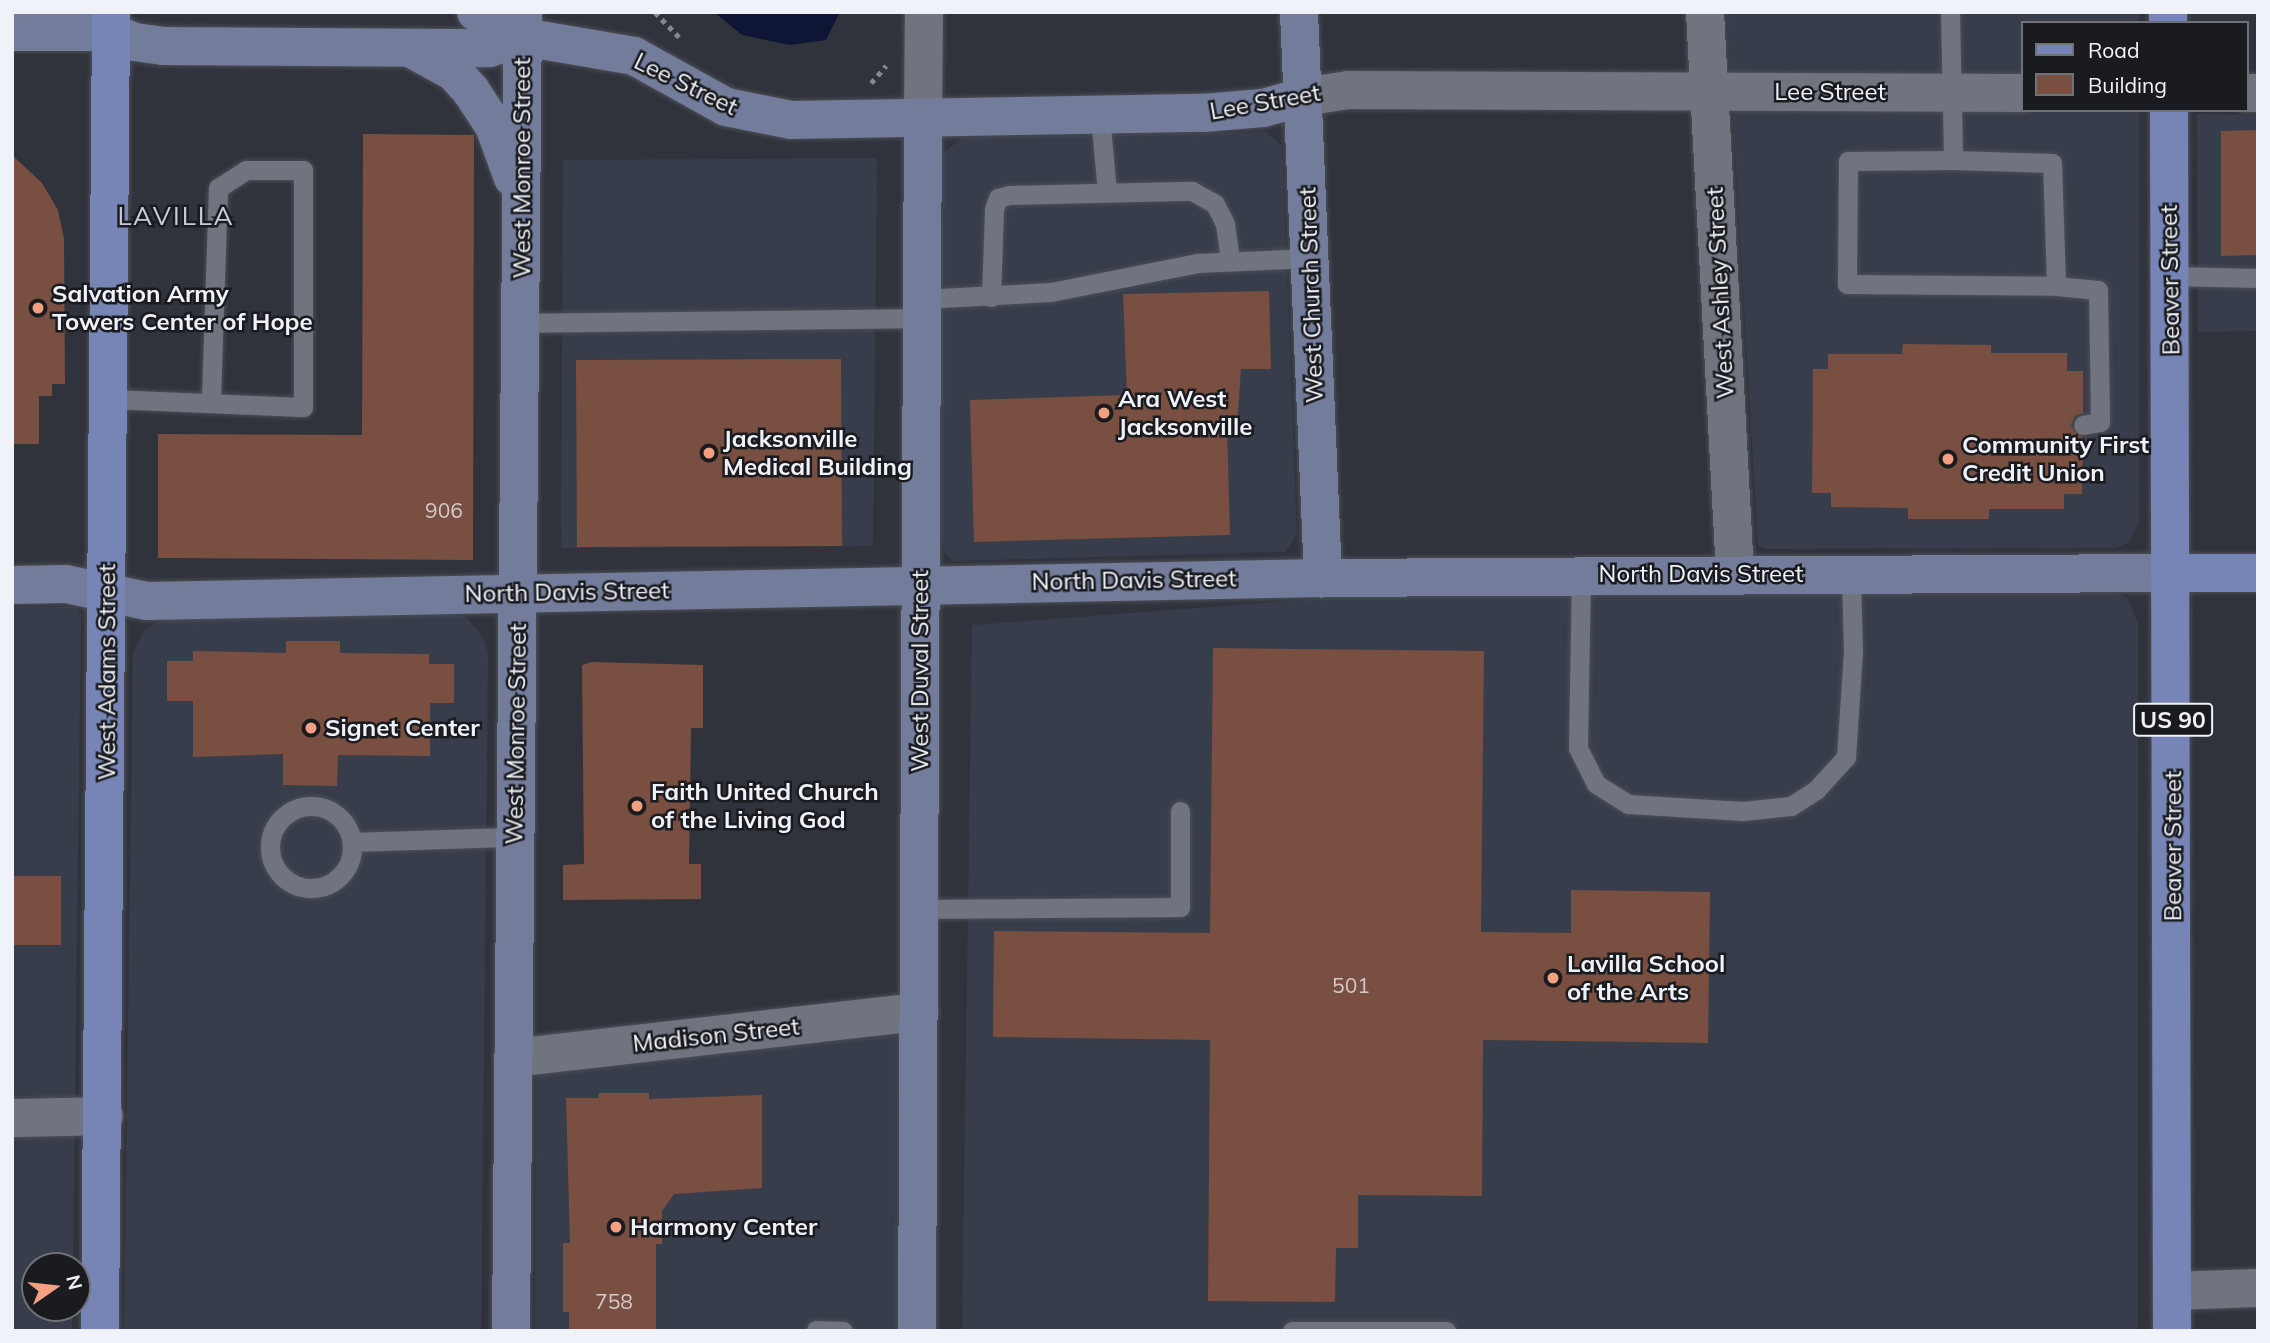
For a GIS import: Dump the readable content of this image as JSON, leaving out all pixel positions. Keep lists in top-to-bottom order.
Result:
{
  "streets": {
    "main road": [
      "Beaver Street",
      "North Davis Street",
      "West Adams Street",
      "US 90"
    ],
    "street": [
      "Lee Street",
      "West Monroe Street",
      "West Ashley Street",
      "West Church Street",
      "West Duval Street",
      "Madison Street"
    ]
  },
  "crossings": [
    ["Lee Street", "West Monroe Street"],
    ["Lee Street", "West Ashley Street"],
    ["Lee Street", "West Church Street"],
    ["Lee Street", "West Duval Street"],
    ["Lee Street", "West Adams Street"],
    ["West Monroe Street", "North Davis Street"],
    ["West Monroe Street", "Madison Street"],
    ["Beaver Street", "North Davis Street"],
    ["West Ashley Street", "North Davis Street"],
    ["West Church Street", "North Davis Street"],
    ["North Davis Street", "West Duval Street"],
    ["North Davis Street", "West Adams Street"],
    ["West Duval Street", "Madison Street"]
  ],
  "districts": ["LAVILLA"],
  "places": [
    "Salvation Army Towers Center of Hope",
    "Ara West Jacksonville",
    "Jacksonville Medical Building",
    "Community First Credit Union",
    "Signet Center",
    "Faith United Church of the Living God",
    "Lavilla School of the Arts",
    "Harmony Center"
  ],
  "house_numbers": ["906", "501", "758"],
  "legend": ["Road", "Building"],
  "north": "right"
}
